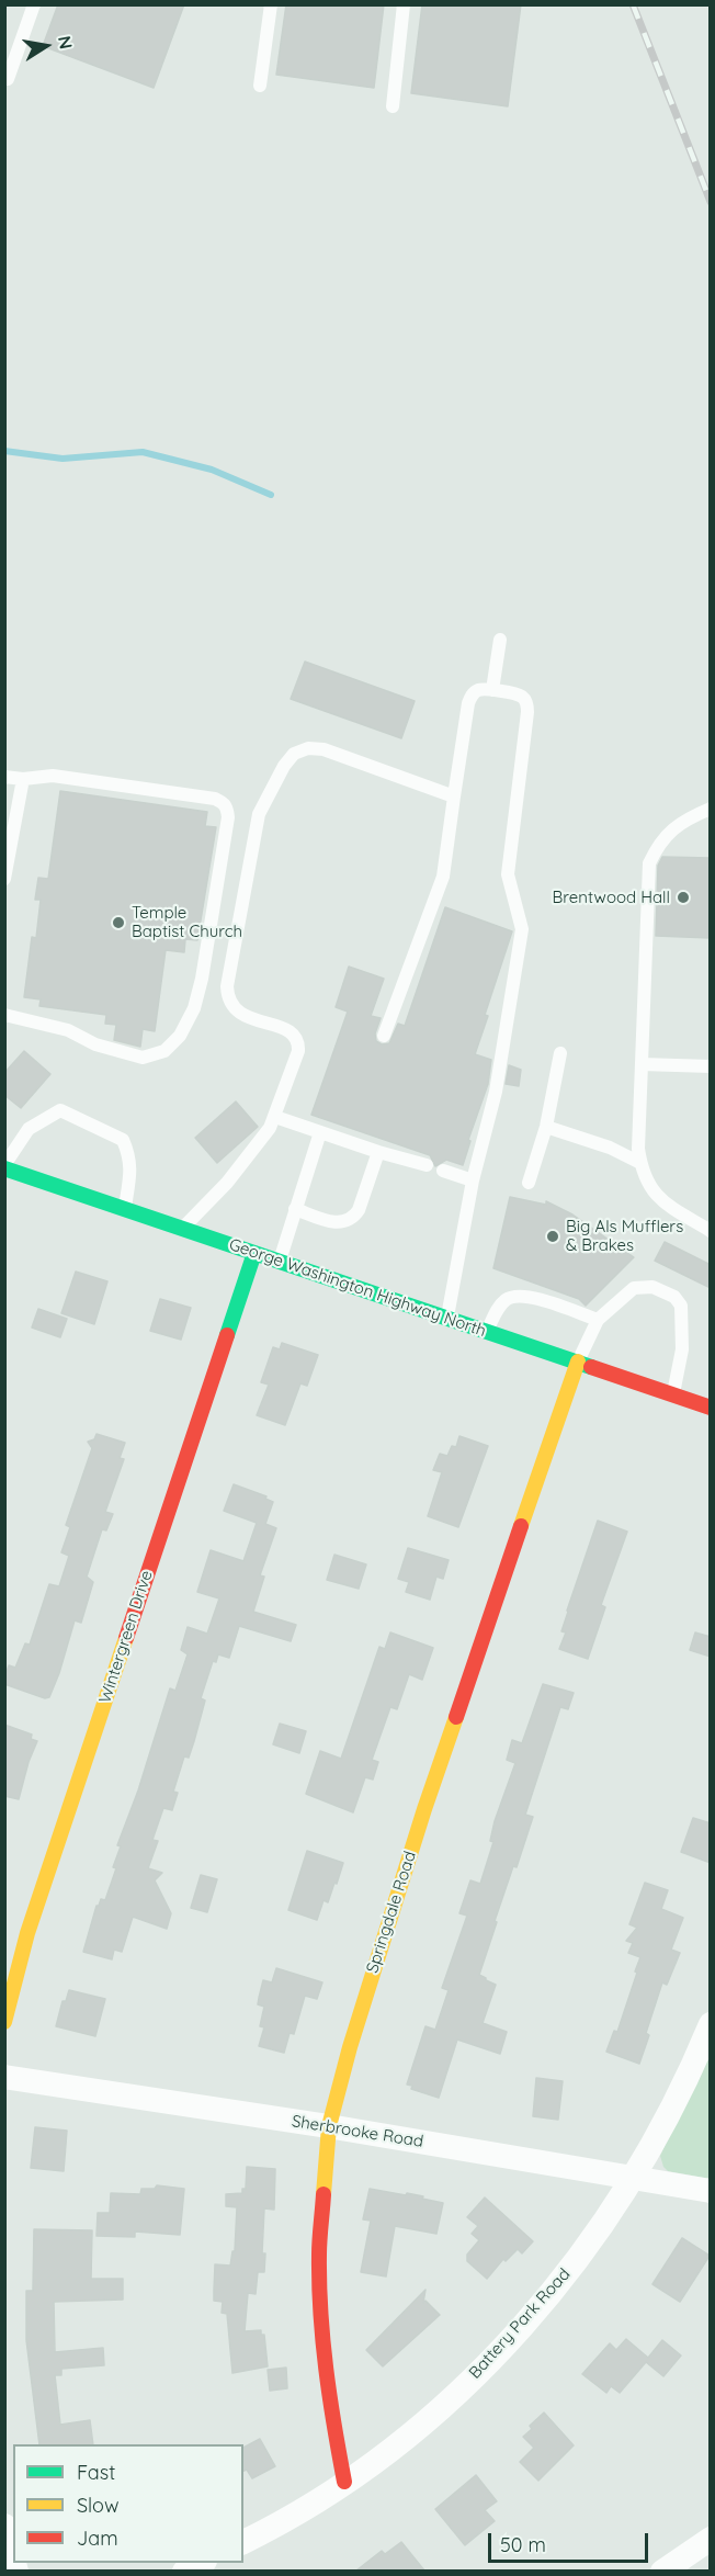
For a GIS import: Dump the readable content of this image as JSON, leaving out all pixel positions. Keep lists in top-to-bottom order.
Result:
{
  "streets": {
    "street": [
      "George Washington Highway North",
      "Wintergreen Drive",
      "Springdale Road",
      "Sherbrooke Road",
      "Battery Park Road"
    ]
  },
  "crossings": [
    ["George Washington Highway North", "Wintergreen Drive"],
    ["George Washington Highway North", "Springdale Road"],
    ["Springdale Road", "Sherbrooke Road"],
    ["Springdale Road", "Battery Park Road"],
    ["Sherbrooke Road", "Battery Park Road"]
  ],
  "places": ["Brentwood Hall", "Temple Baptist Church", "Big Als Mufflers & Brakes"],
  "legend": ["Fast", "Slow", "Jam"],
  "scale_bar": "50 m",
  "north": "right"
}
